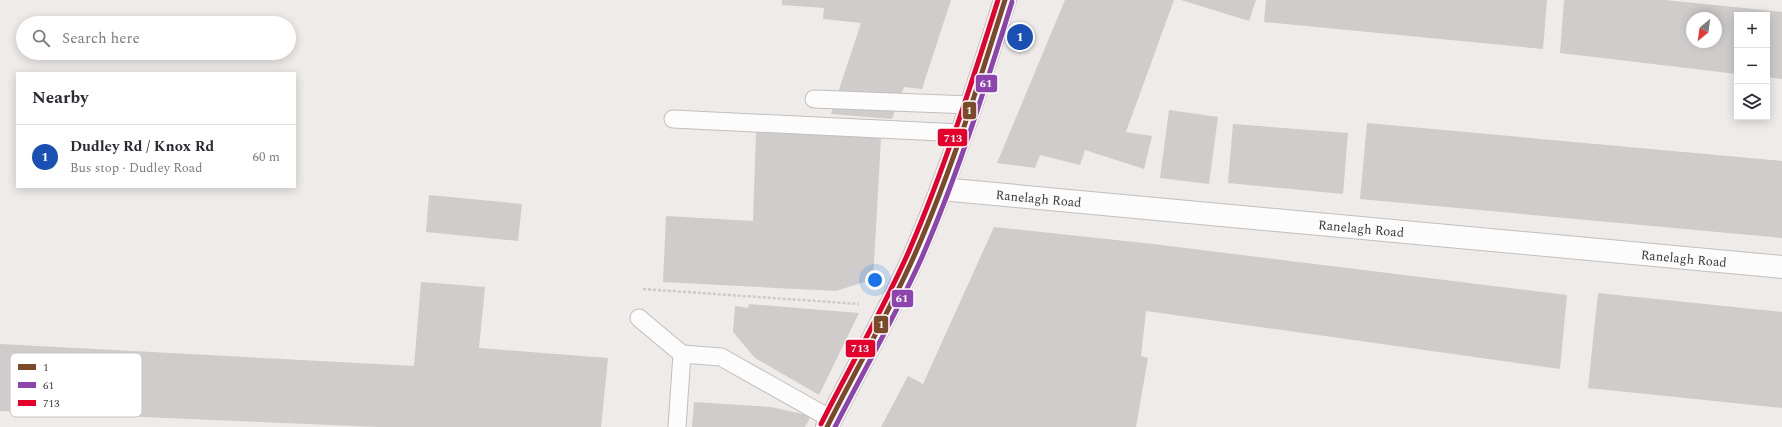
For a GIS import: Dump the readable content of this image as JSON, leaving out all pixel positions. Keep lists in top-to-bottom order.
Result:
{
  "streets": {
    "street": ["Ranelagh Road"]
  },
  "lines": ["transit line 1", "transit line 713", "transit line 61"],
  "legend": ["1", "61", "713"],
  "north": "bottom left",
  "page": {
    "map_buttons": ["+", "−"],
    "search": "Search here",
    "pins": "1",
    "heading": "Nearby",
    "list": [
      {
        "mark": "1",
        "name": "Dudley Rd / Knox Rd",
        "note": "Bus stop · Dudley Road",
        "value": "60 m"
      }
    ]
  }
}
